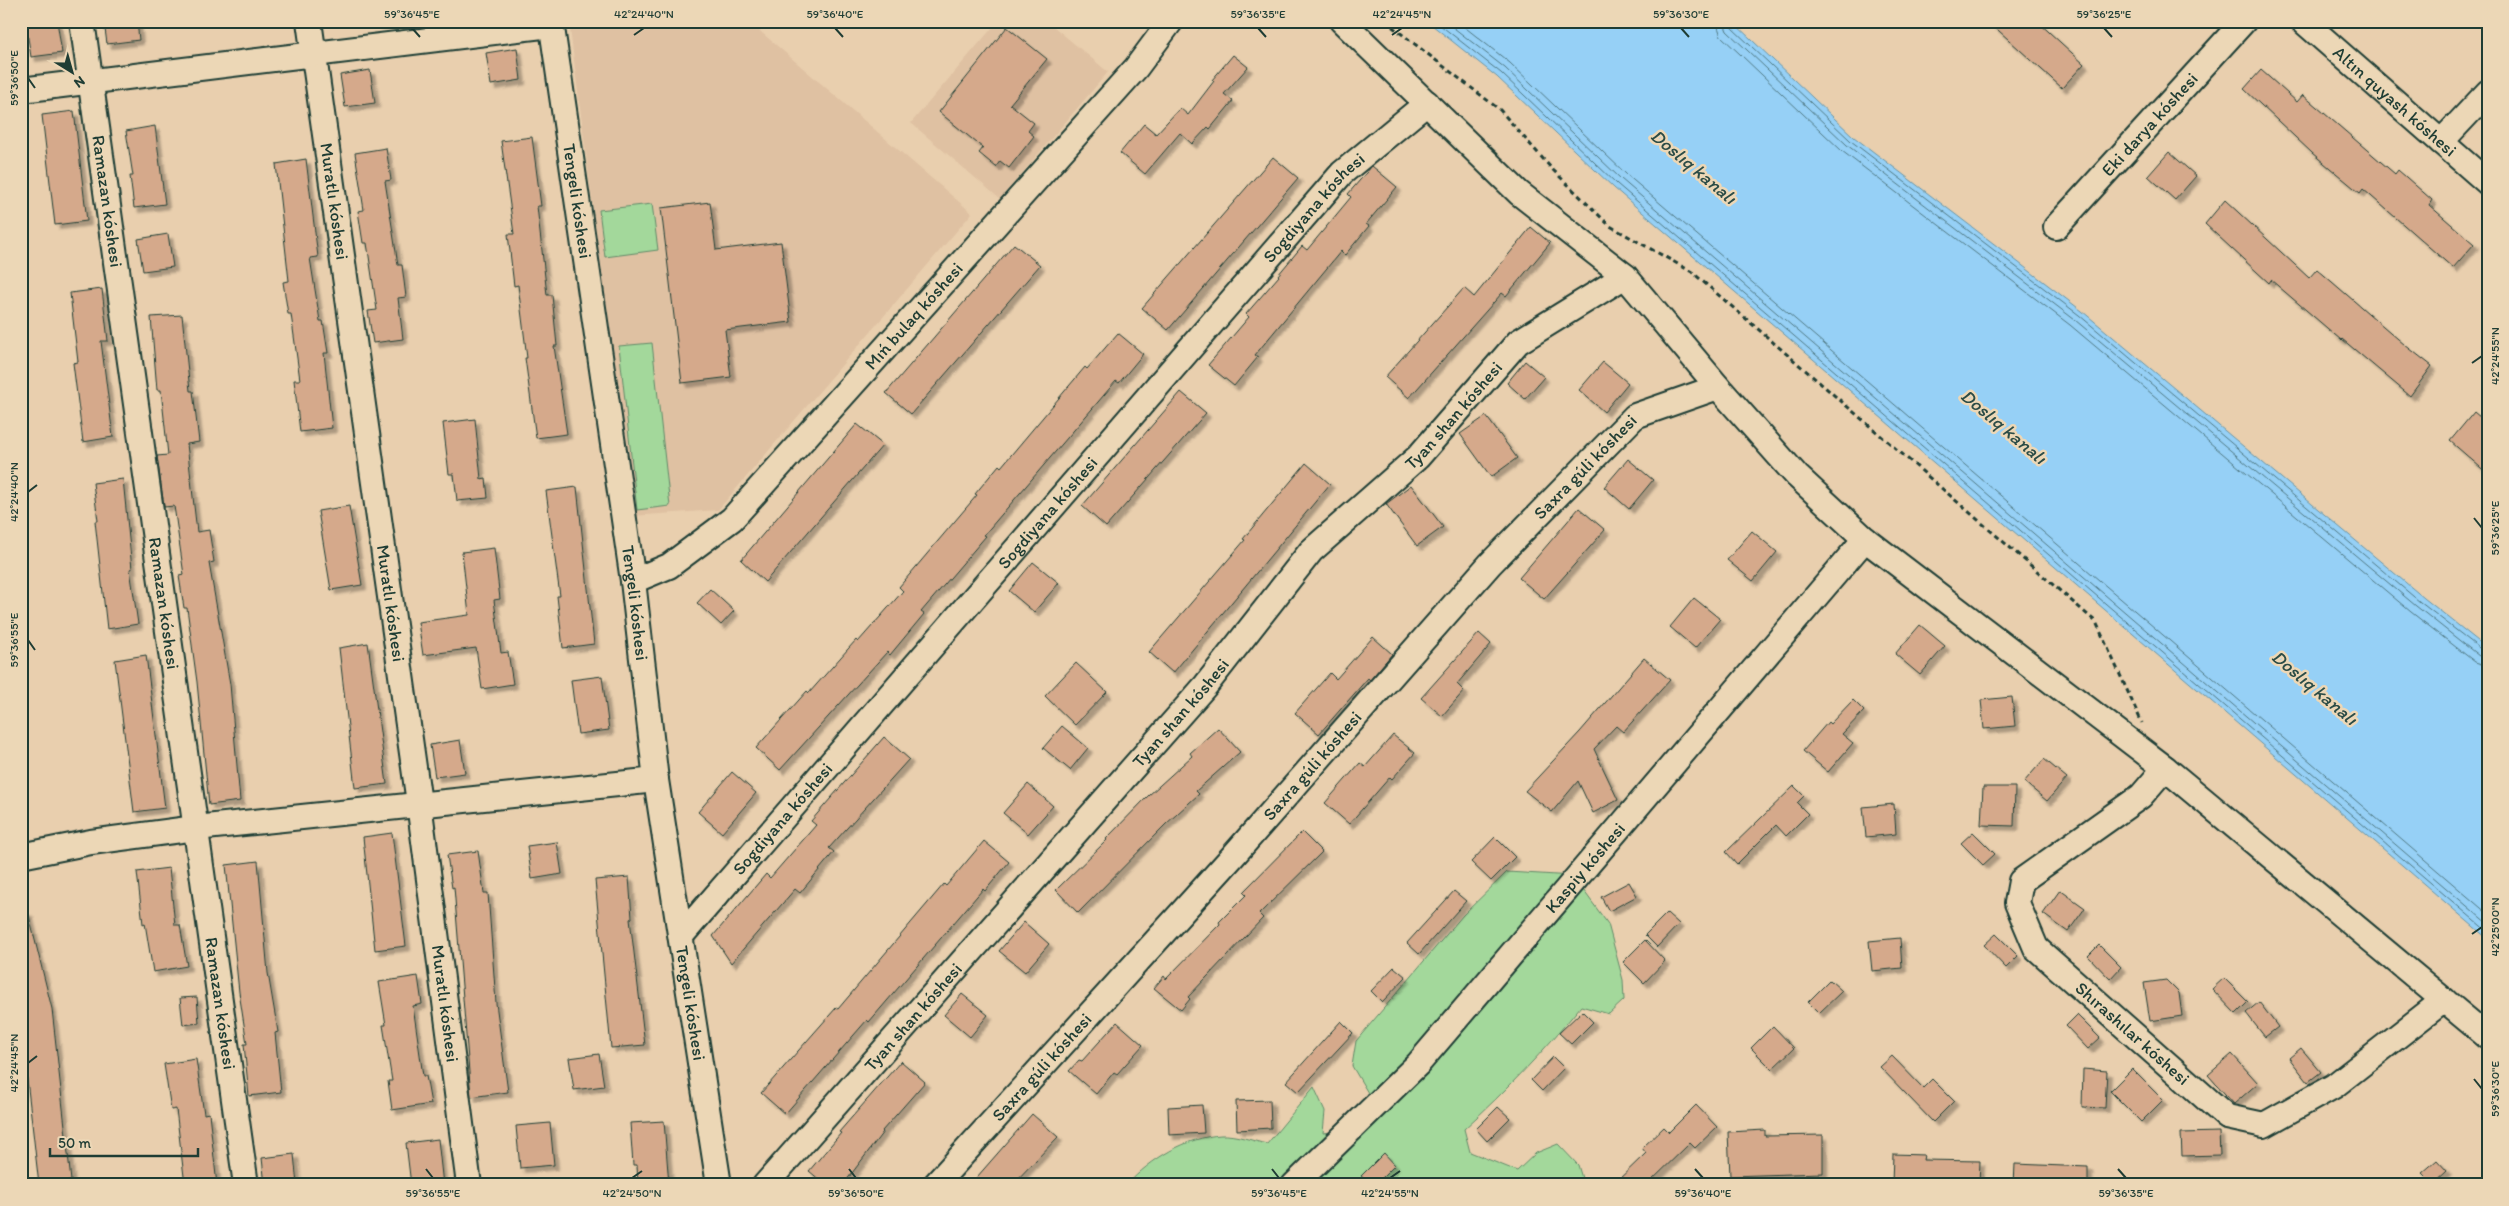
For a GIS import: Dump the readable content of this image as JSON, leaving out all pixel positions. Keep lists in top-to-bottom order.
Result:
{
  "streets": {
    "street": [
      "Altın quyash kóshesi",
      "Eki darya kóshesi",
      "Ramazan kóshesi",
      "Muratlı kóshesi",
      "Tengeli kóshesi",
      "Sogdiyana kóshesi",
      "Mıń bulaq kóshesi",
      "Tyan shan kóshesi",
      "Saxra gúli kóshesi",
      "Kaspiy kóshesi",
      "Shırashılar kóshesi"
    ]
  },
  "crossings": [
    ["Tengeli kóshesi", "Sogdiyana kóshesi"],
    ["Tengeli kóshesi", "Mıń bulaq kóshesi"]
  ],
  "water": ["Doslıq kanalı"],
  "scale_bar": "50 m",
  "north": "bottom right",
  "coordinates": [
    "59°36'45\"E",
    "42°24'40\"N",
    "59°36'40\"E",
    "59°36'35\"E",
    "42°24'45\"N",
    "59°36'30\"E",
    "59°36'25\"E",
    "59°36'50\"E",
    "42°24'55\"N",
    "59°36'55\"E",
    "42°25'00\"N",
    "42°24'50\"N"
  ]
}
